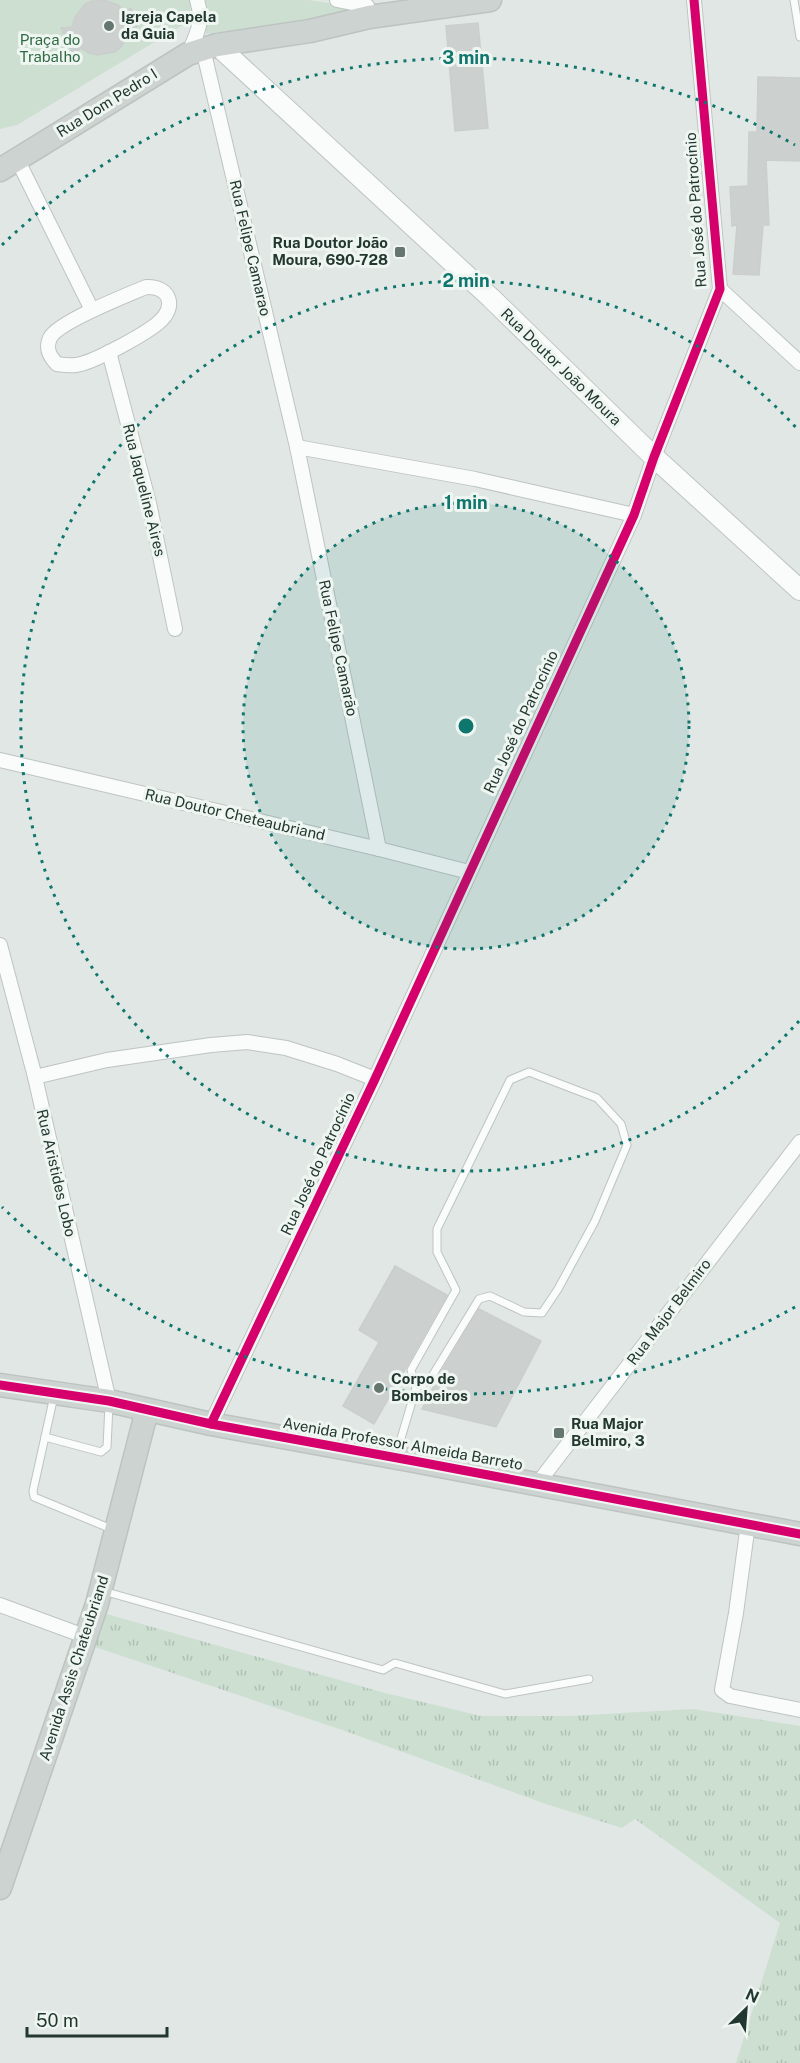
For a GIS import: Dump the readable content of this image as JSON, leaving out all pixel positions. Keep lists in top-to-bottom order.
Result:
{
  "streets": {
    "main road": [
      "Rua Dom Pedro I",
      "Rua Doutor João Moura",
      "Avenida Professor Almeida Barreto",
      "Avenida Assis Chateubriand"
    ],
    "street": [
      "Rua José do Patrocínio",
      "Rua Felipe Camarao",
      "Rua Jaqueline Aires",
      "Rua Felipe Camarão",
      "Rua Doutor Cheteaubriand",
      "Rua Aristides Lobo",
      "Rua Major Belmiro"
    ]
  },
  "crossings": [
    ["Rua Dom Pedro I", "Rua Felipe Camarao"],
    ["Rua Dom Pedro I", "Rua Doutor João Moura"],
    ["Rua José do Patrocínio", "Rua Doutor João Moura"],
    ["Rua José do Patrocínio", "Rua Doutor Cheteaubriand"],
    ["Rua José do Patrocínio", "Avenida Professor Almeida Barreto"],
    ["Rua Felipe Camarao", "Rua Doutor João Moura"],
    ["Rua Felipe Camarao", "Rua Felipe Camarão"],
    ["Rua Felipe Camarão", "Rua Doutor Cheteaubriand"],
    ["Rua Aristides Lobo", "Avenida Professor Almeida Barreto"],
    ["Rua Major Belmiro", "Avenida Professor Almeida Barreto"],
    ["Avenida Professor Almeida Barreto", "Avenida Assis Chateubriand"]
  ],
  "parks": ["Praça do Trabalho"],
  "places": {
    "other": ["Igreja Capela da Guia", "Corpo de Bombeiros"],
    "transit": ["Rua Doutor João Moura, 690-728", "Rua Major Belmiro, 3"]
  },
  "scale_bar": "50 m",
  "north": "top right",
  "rings": ["3 min", "2 min", "1 min"]
}
